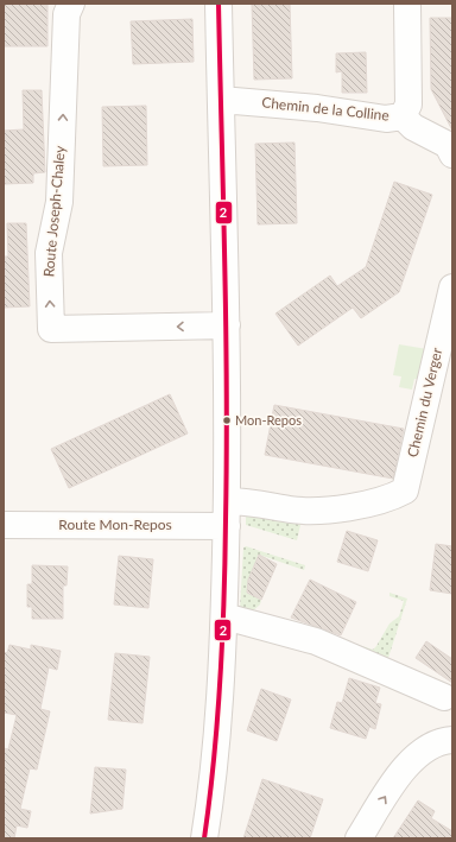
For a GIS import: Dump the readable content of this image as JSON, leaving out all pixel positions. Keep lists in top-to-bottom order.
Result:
{
  "streets": {
    "street": [
      "Chemin de la Colline",
      "Route Joseph-Chaley",
      "Chemin du Verger",
      "Route Mon-Repos"
    ]
  },
  "crossings": [
    ["Chemin du Verger", "Route Mon-Repos"]
  ],
  "places": ["Mon-Repos"],
  "lines": ["transit line 2"]
}
